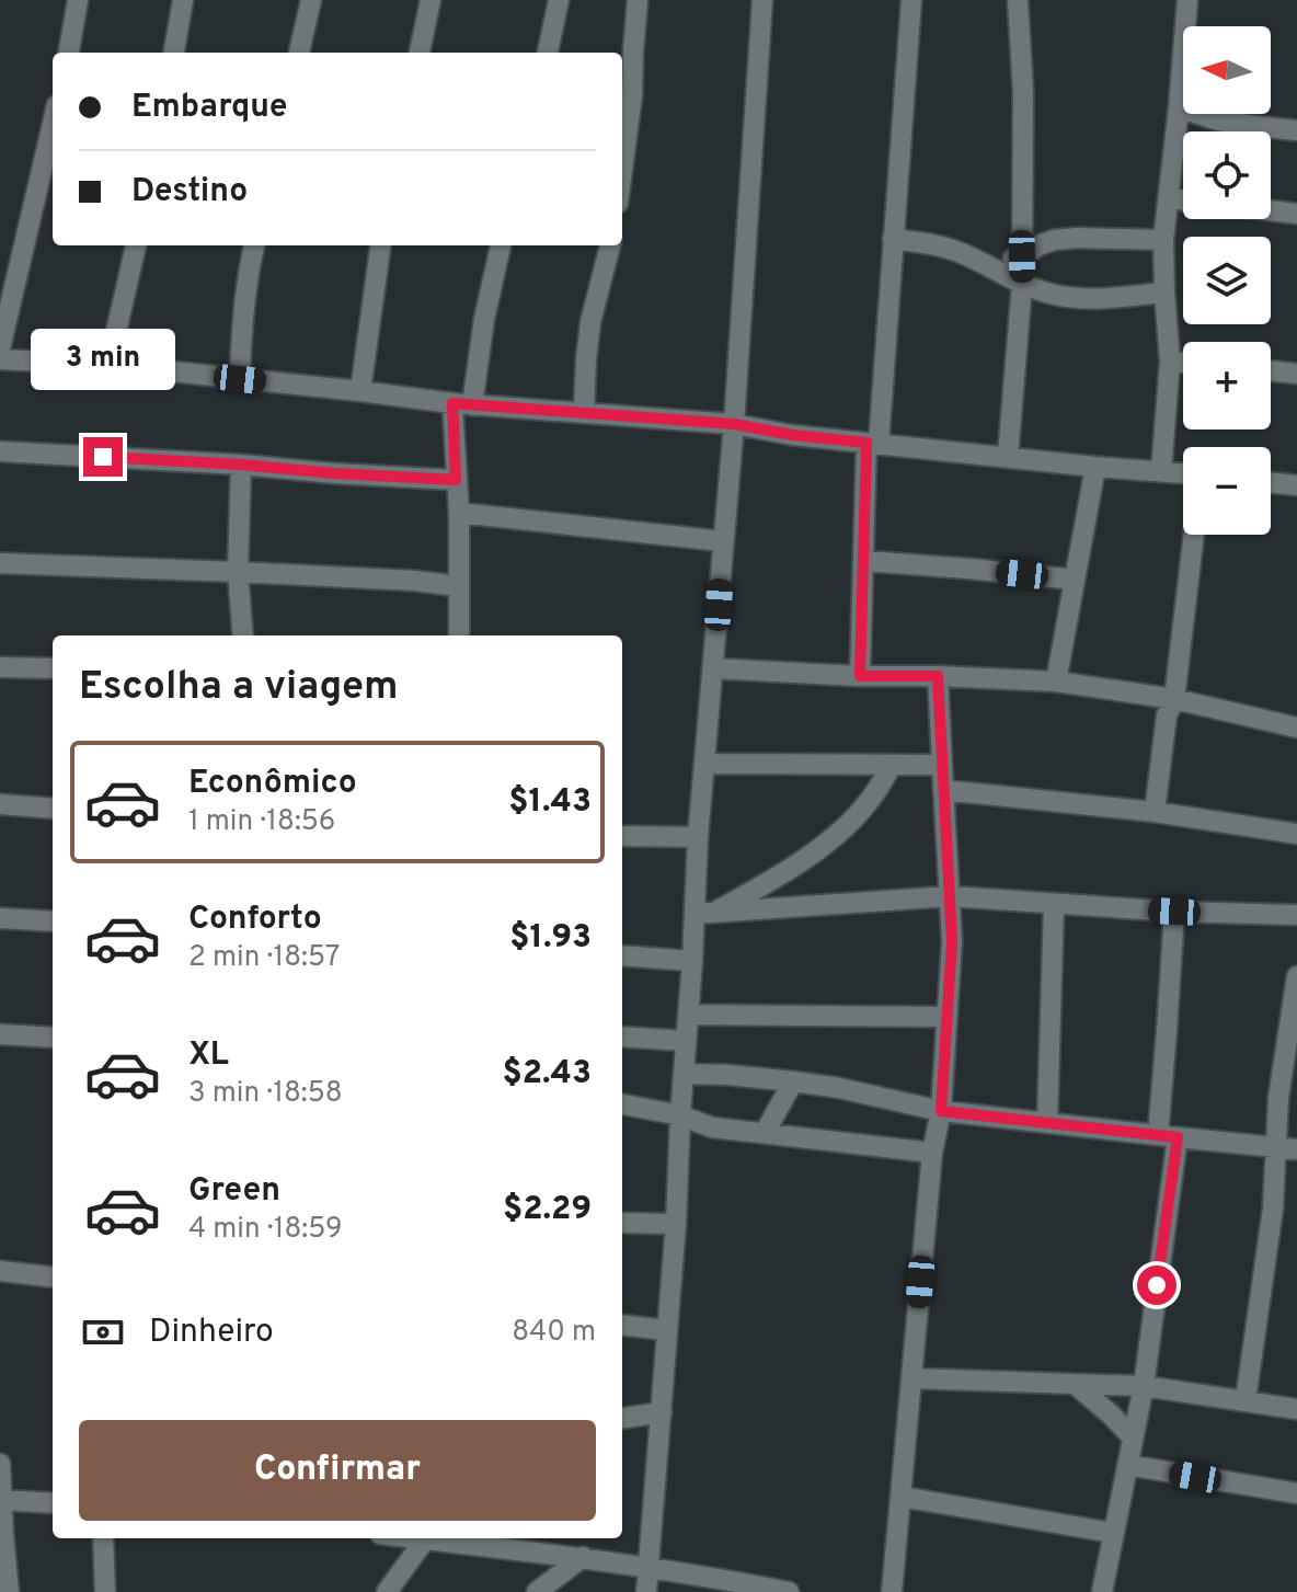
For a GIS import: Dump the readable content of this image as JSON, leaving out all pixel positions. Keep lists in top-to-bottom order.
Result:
{
  "north": "left",
  "page": {
    "map_buttons": ["+", "−"],
    "banner": ["Embarque", "Destino"],
    "bubble": "3 min",
    "heading": "Escolha a viagem",
    "list": [
      {
        "name": "Econômico",
        "note": "1 min · 18:56",
        "value": "$1.43"
      },
      {
        "name": "Conforto",
        "note": "2 min · 18:57",
        "value": "$1.93"
      },
      {
        "name": "XL",
        "note": "3 min · 18:58",
        "value": "$2.43"
      },
      {
        "name": "Green",
        "note": "4 min · 18:59",
        "value": "$2.29"
      }
    ],
    "pay": ["Dinheiro", "840 m"],
    "buttons": "Confirmar"
  }
}
